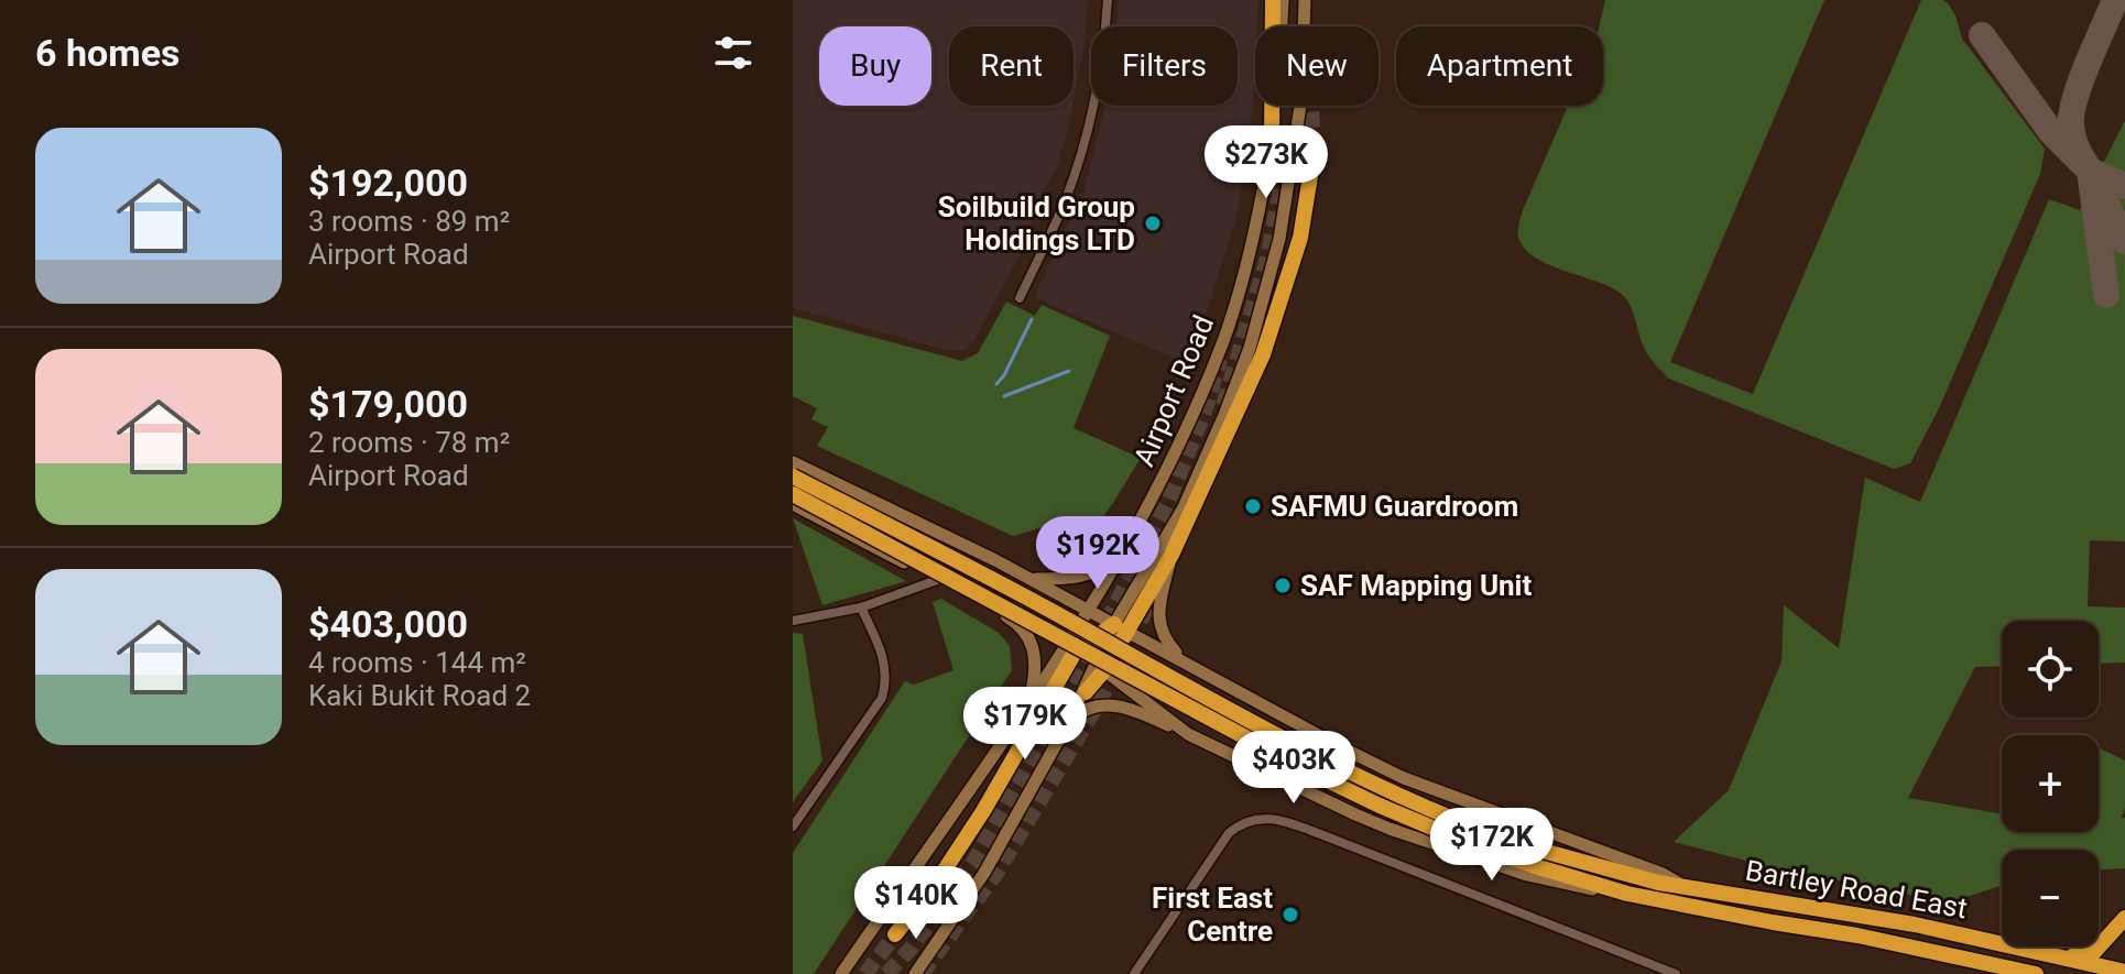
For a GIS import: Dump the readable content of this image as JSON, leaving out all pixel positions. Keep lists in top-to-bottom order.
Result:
{
  "streets": {
    "highway": ["Bartley Road East"],
    "main road": ["Airport Road"]
  },
  "crossings": [
    ["Airport Road", "Bartley Road East"]
  ],
  "places": [
    "Soilbuild Group Holdings LTD",
    "SAFMU Guardroom",
    "SAF Mapping Unit",
    "First East Centre"
  ],
  "page": {
    "heading": "6 homes",
    "chip": [
      "Buy",
      "Rent",
      "Filters",
      "New",
      "Apartment"
    ],
    "list": [
      {
        "name": "$192,000",
        "note": "3 rooms · 89 m² · Airport Road"
      },
      {
        "name": "$179,000",
        "note": "2 rooms · 78 m² · Airport Road"
      },
      {
        "name": "$403,000",
        "note": "4 rooms · 144 m² · Kaki Bukit Road 2"
      }
    ],
    "price": [
      "$273K",
      "$192K",
      "$179K",
      "$403K",
      "$172K",
      "$140K"
    ],
    "map_buttons": ["+", "−"]
  }
}
